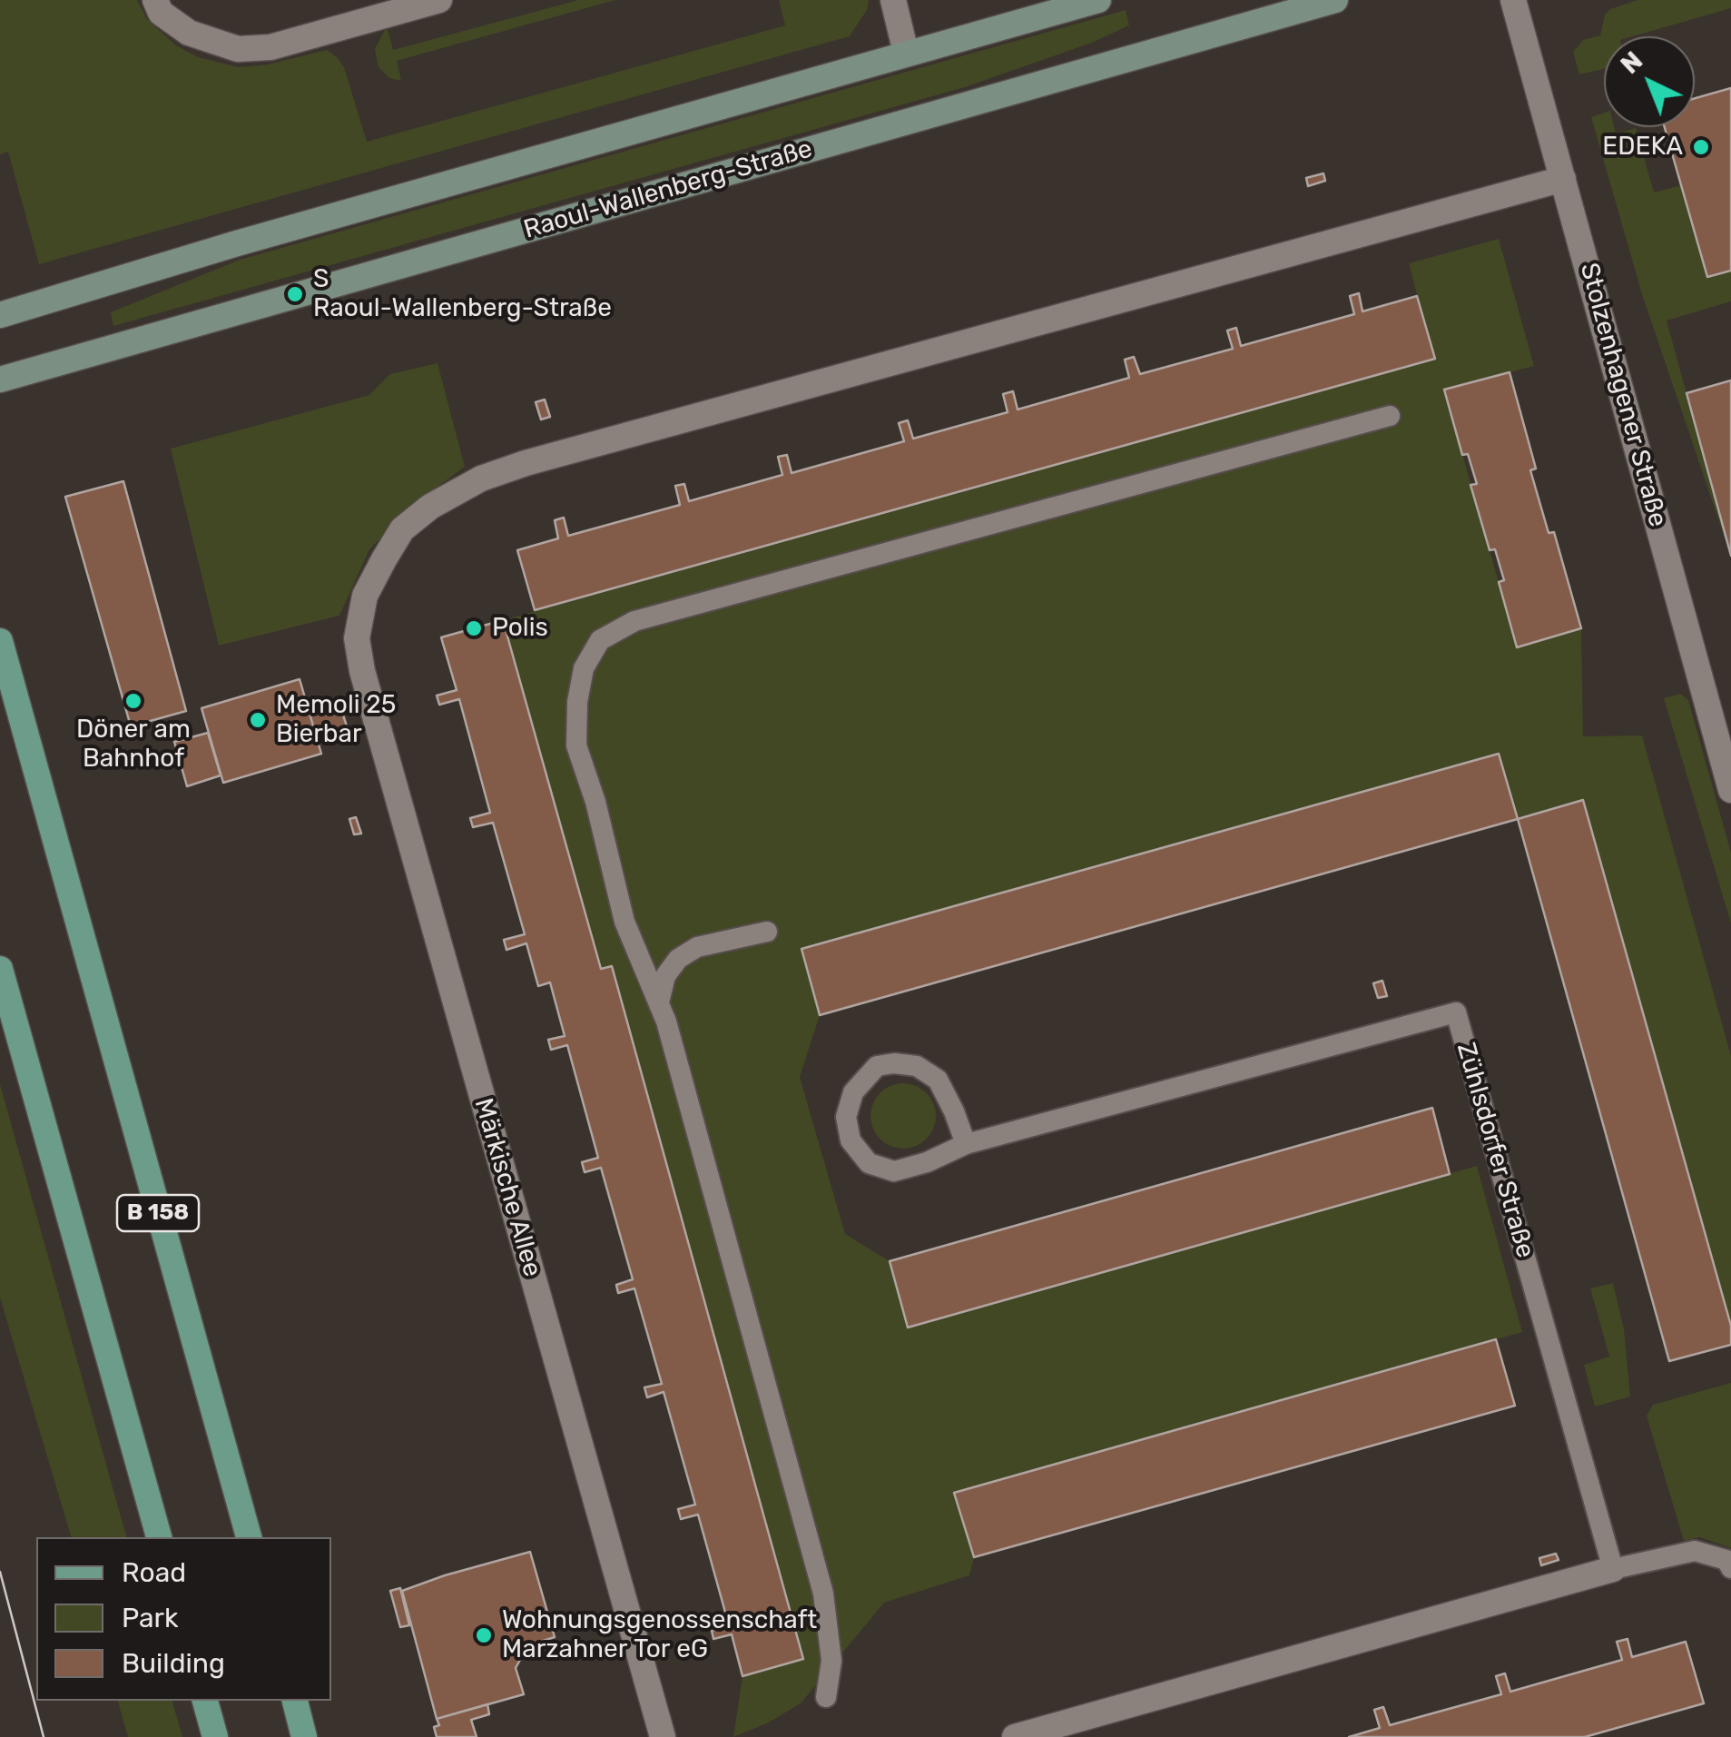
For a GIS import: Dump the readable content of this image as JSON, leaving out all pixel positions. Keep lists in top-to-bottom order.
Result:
{
  "streets": {
    "main road": ["Raoul-Wallenberg-Straße", "B 158"],
    "street": ["Stolzenhagener Straße", "Märkische Allee"],
    "lane": ["Zühlsdorfer Straße"]
  },
  "crossings": [
    ["Stolzenhagener Straße", "Märkische Allee"]
  ],
  "places": [
    "EDEKA",
    "S Raoul-Wallenberg-Straße",
    "Polis",
    "Döner am Bahnhof",
    "Memoli 25 Bierbar",
    "Wohnungsgenossenschaft Marzahner Tor eG"
  ],
  "legend": ["Road", "Park", "Building"],
  "north": "top left"
}
